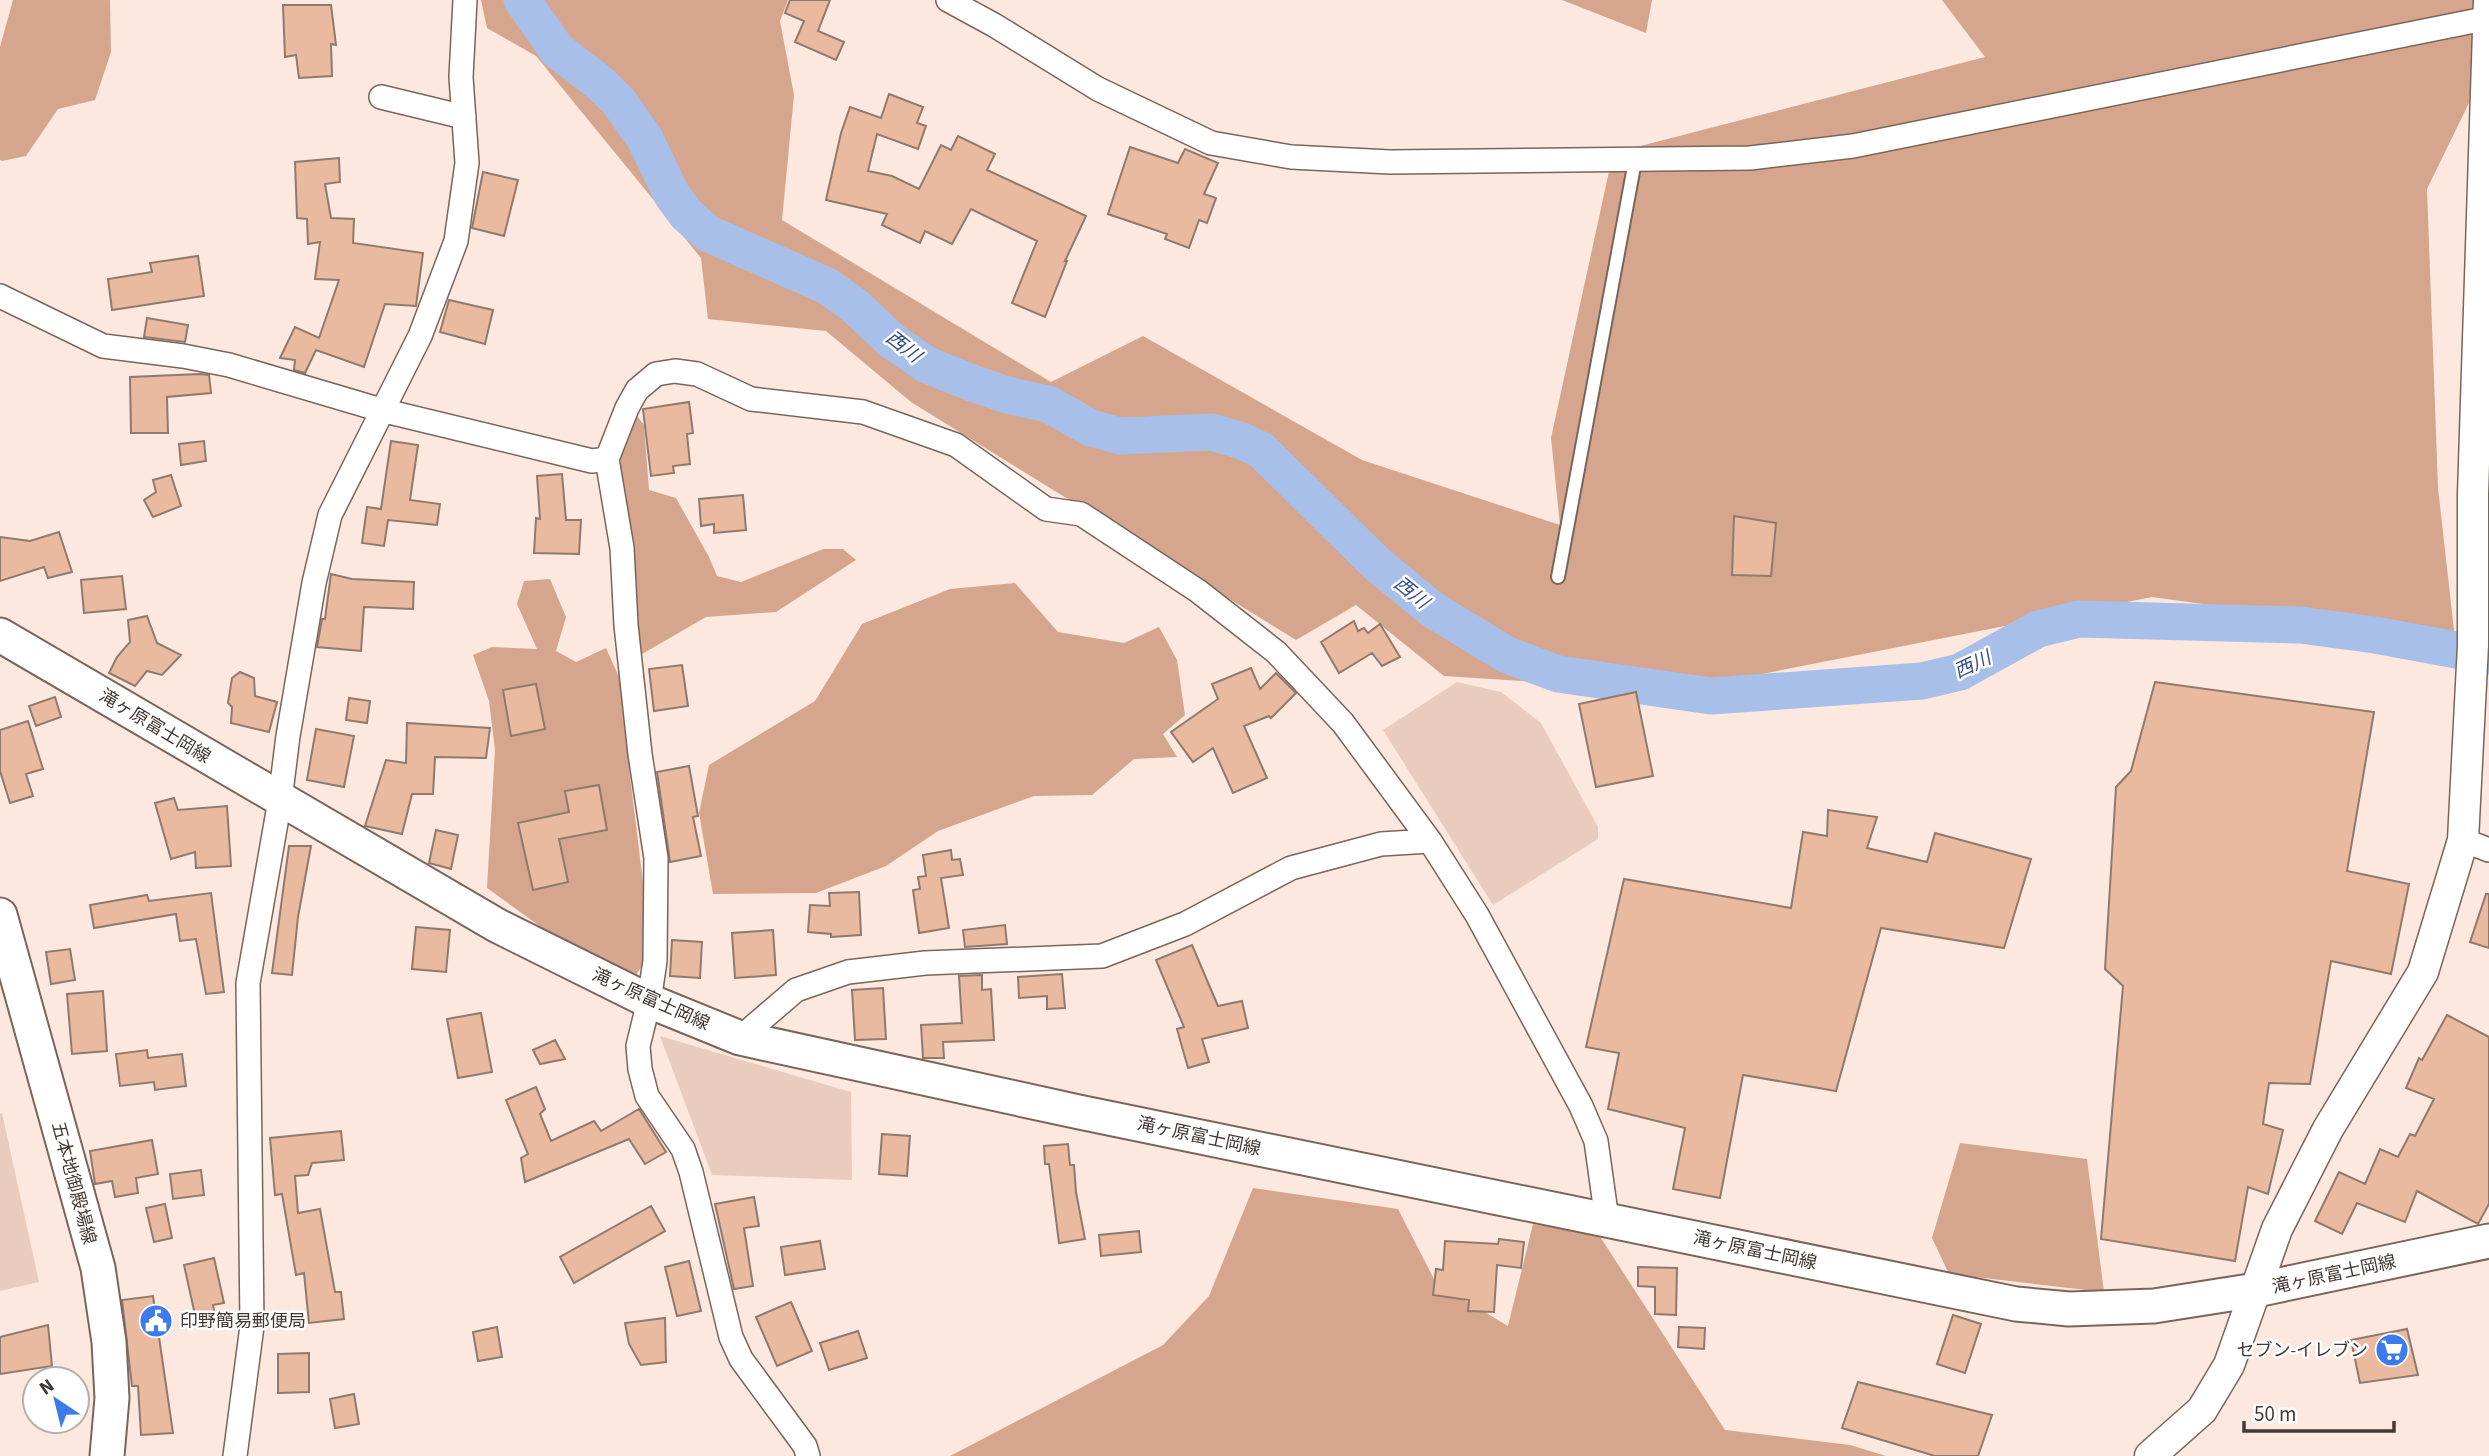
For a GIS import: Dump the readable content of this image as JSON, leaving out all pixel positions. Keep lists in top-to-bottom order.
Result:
{
  "streets": {
    "main road": ["滝ヶ原富士岡線", "五本地御殿場線"]
  },
  "water": ["西川"],
  "places": {
    "public building": ["印野簡易郵便局"],
    "supermarket": ["セブン-イレブン"]
  },
  "scale_bar": "50 m",
  "north": "top left"
}
